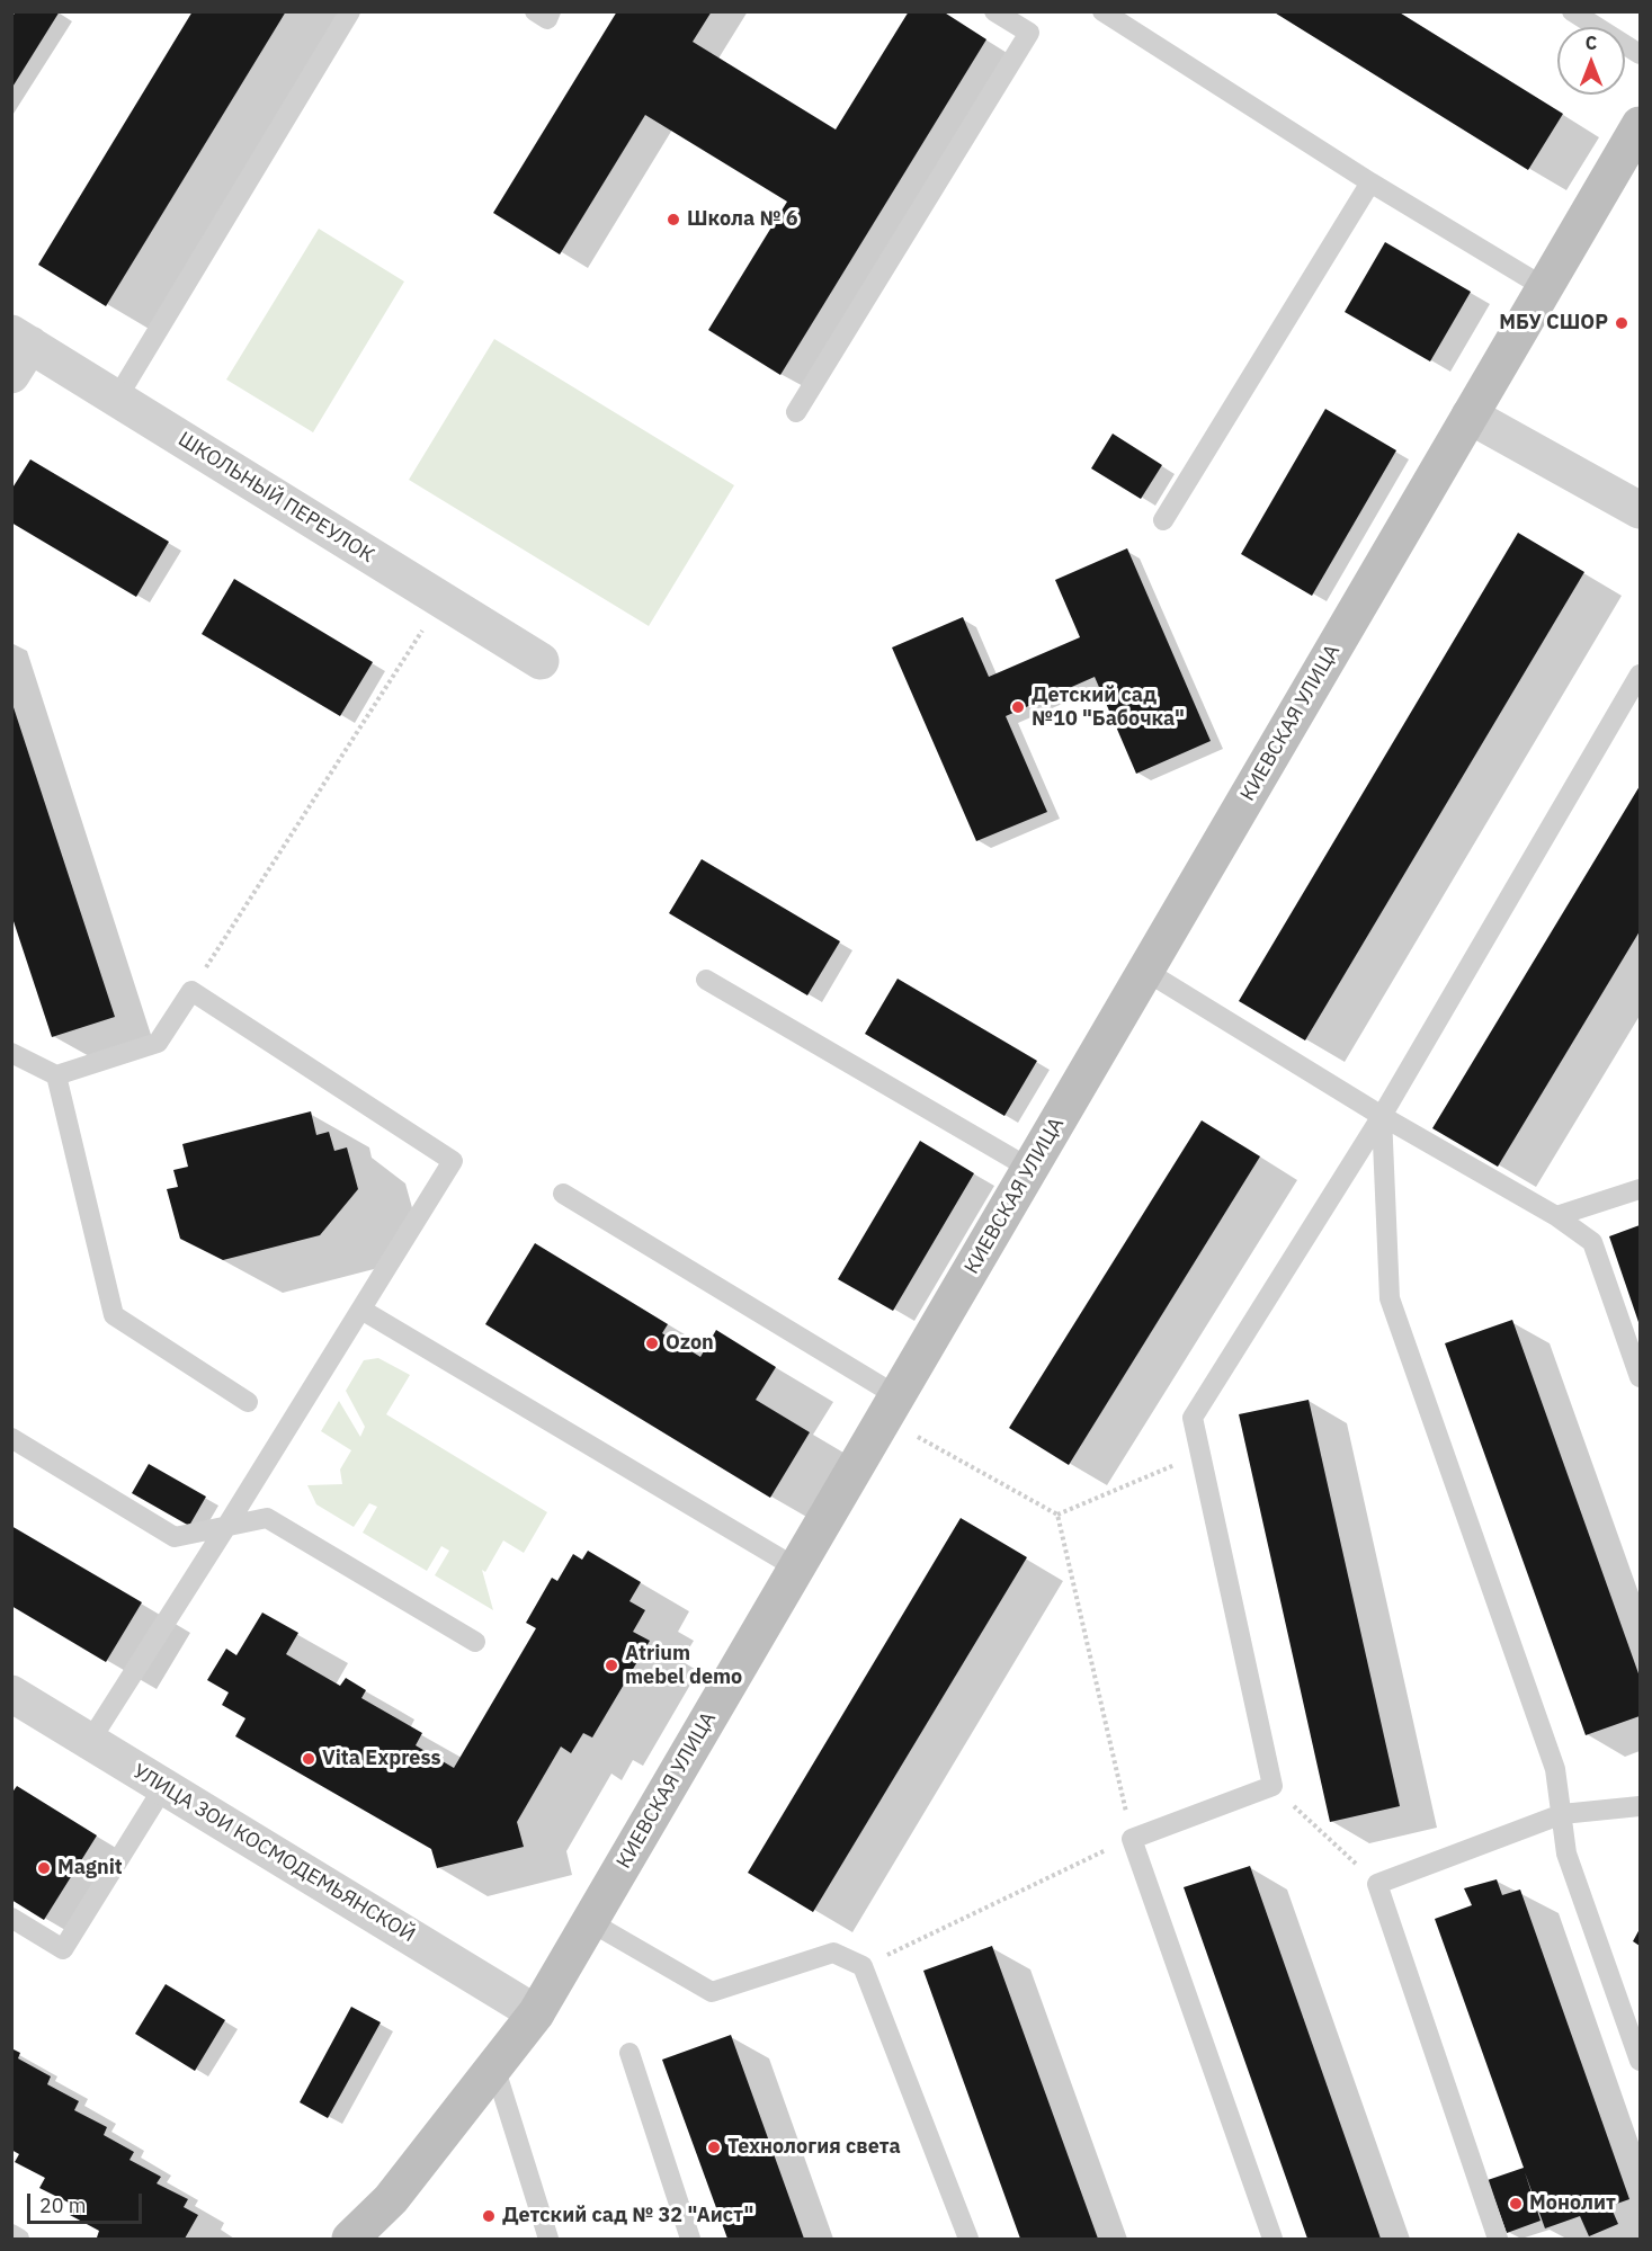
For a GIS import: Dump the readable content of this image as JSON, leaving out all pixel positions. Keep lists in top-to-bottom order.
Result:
{
  "streets": {
    "main road": ["КИЕВСКАЯ УЛИЦА"],
    "street": ["ШКОЛЬНЫЙ ПЕРЕУЛОК", "УЛИЦА ЗОИ КОСМОДЕМЬЯНСКОЙ"]
  },
  "crossings": [
    ["КИЕВСКАЯ УЛИЦА", "УЛИЦА ЗОИ КОСМОДЕМЬЯНСКОЙ"]
  ],
  "places": [
    "Школа № 6",
    "МБУ СШОР",
    "Детский сад №10 \"Бабочка\"",
    "Ozon",
    "Atrium mebel demo",
    "Vita Express",
    "Magnit",
    "Технология света",
    "Монолит",
    "Детский сад № 32 \"Аист\""
  ],
  "scale_bar": "20 m",
  "north": "top"
}
